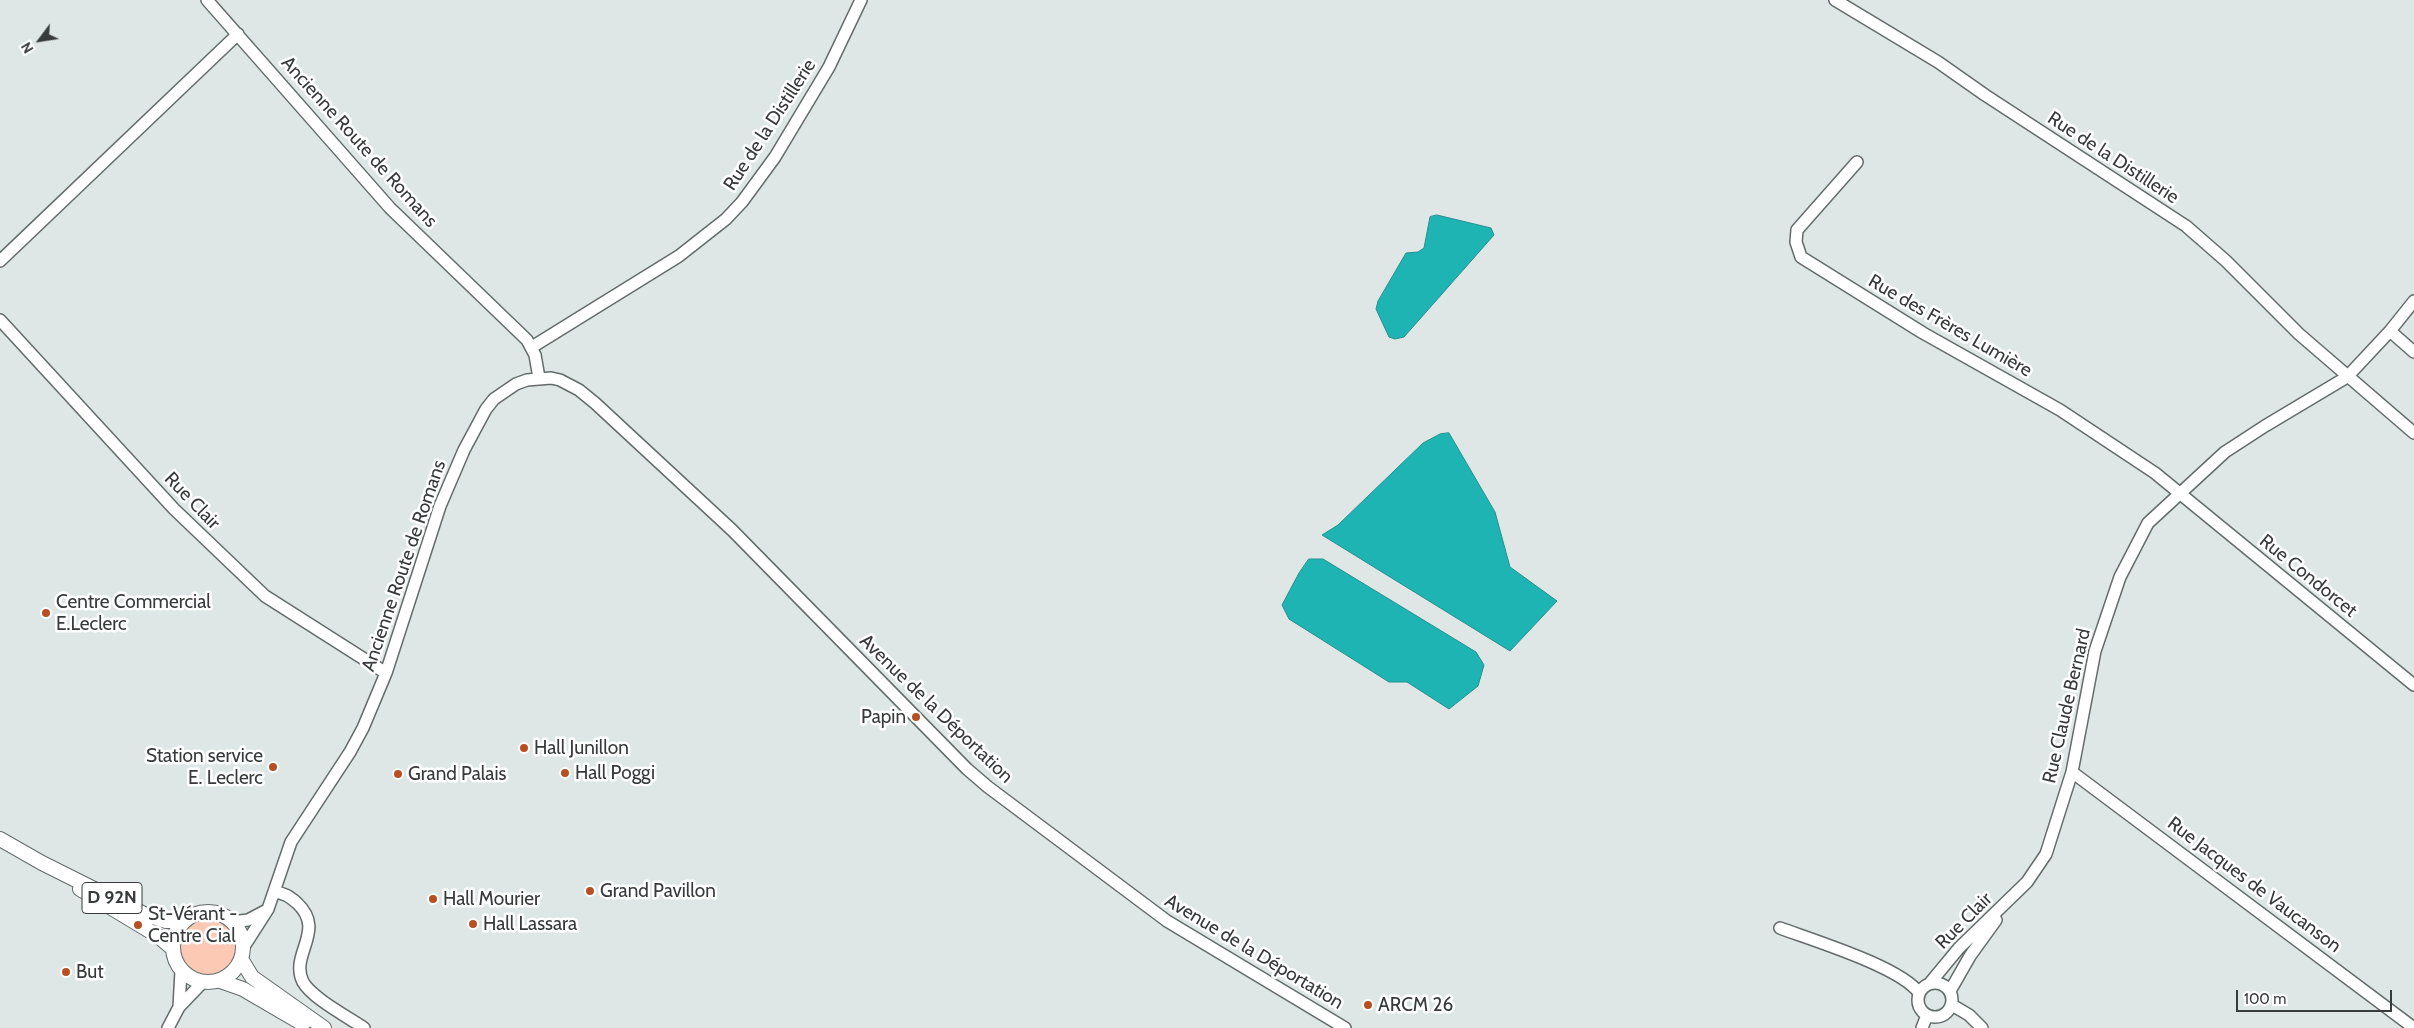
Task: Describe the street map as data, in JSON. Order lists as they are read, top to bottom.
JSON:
{
  "streets": {
    "main road": ["D 92N"],
    "street": [
      "Rue de la Distillerie",
      "Ancienne Route de Romans",
      "Rue des Frères Lumière",
      "Rue Clair",
      "Rue Condorcet",
      "Rue Claude Bernard",
      "Avenue de la Déportation",
      "Rue Jacques de Vaucanson"
    ]
  },
  "crossings": [
    ["Rue de la Distillerie", "Ancienne Route de Romans"],
    ["Rue de la Distillerie", "Rue Claude Bernard"],
    ["Ancienne Route de Romans", "Rue Clair"],
    ["Ancienne Route de Romans", "Avenue de la Déportation"],
    ["Ancienne Route de Romans", "D 92N"],
    ["Rue des Frères Lumière", "Rue Condorcet"],
    ["Rue des Frères Lumière", "Rue Claude Bernard"],
    ["Rue Clair", "Rue Claude Bernard"],
    ["Rue Condorcet", "Rue Claude Bernard"],
    ["Rue Claude Bernard", "Rue Jacques de Vaucanson"]
  ],
  "places": [
    "Centre Commercial E.Leclerc",
    "Papin",
    "Hall Junillon",
    "Station service E. Leclerc",
    "Hall Poggi",
    "Grand Palais",
    "Grand Pavillon",
    "Hall Mourier",
    "Hall Lassara",
    "St-Vérant - Centre Cial",
    "But",
    "ARCM 26"
  ],
  "scale_bar": "100 m",
  "north": "bottom left"
}
